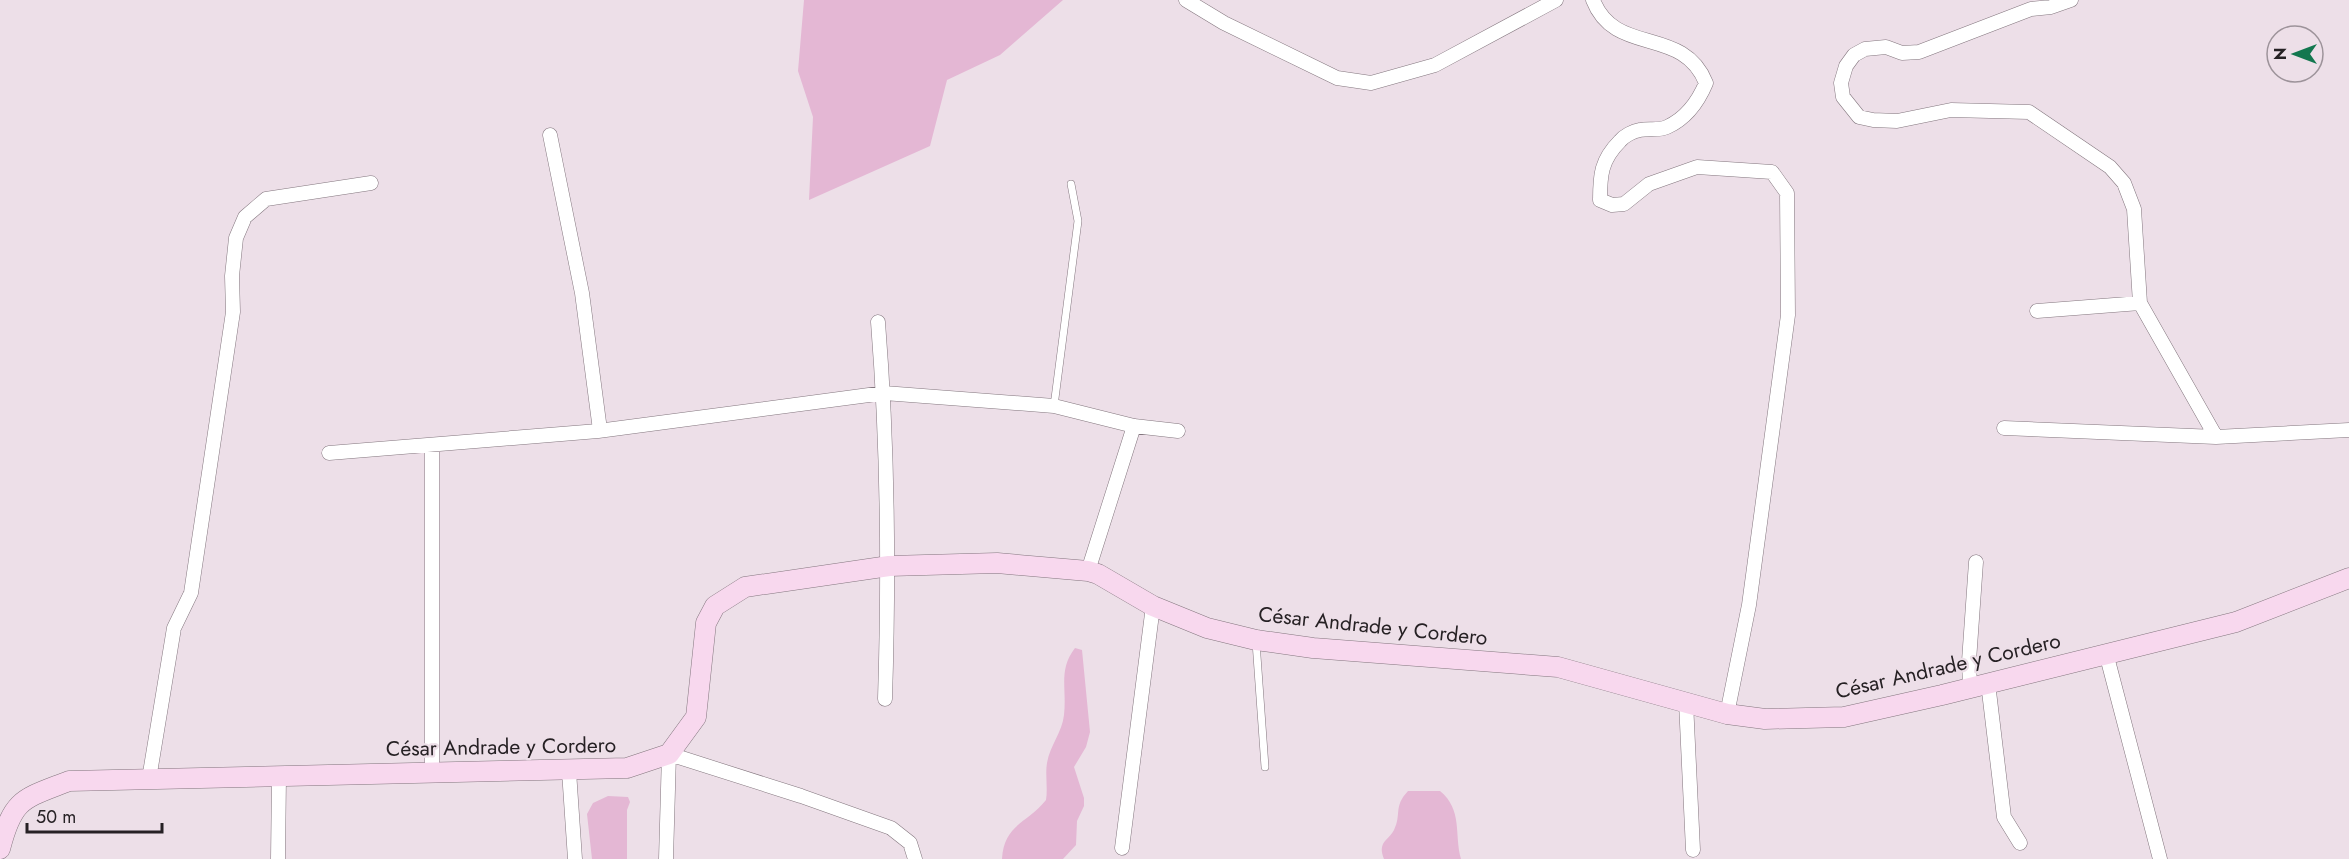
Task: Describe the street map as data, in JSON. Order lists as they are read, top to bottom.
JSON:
{
  "streets": {
    "street": ["César Andrade y Cordero"]
  },
  "scale_bar": "50 m",
  "north": "left"
}
